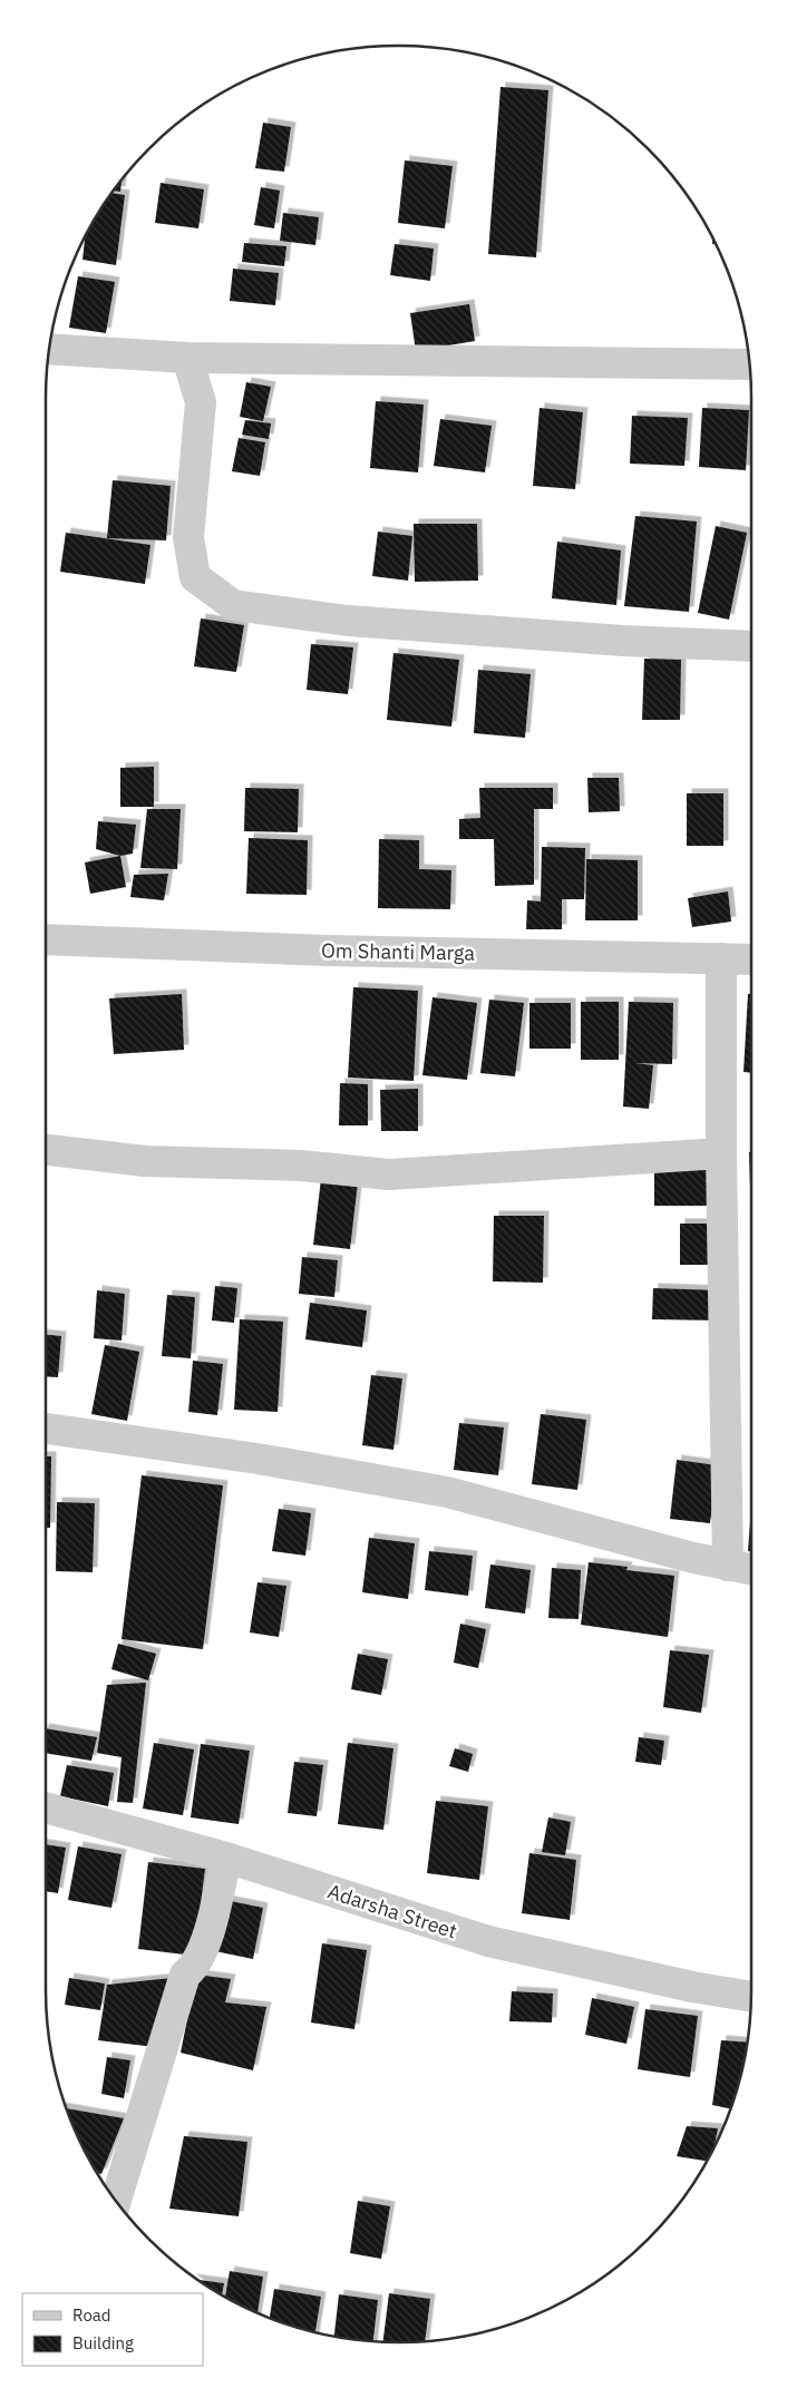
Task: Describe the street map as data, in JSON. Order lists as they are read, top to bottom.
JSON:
{
  "streets": {
    "street": ["Om Shanti Marga", "Adarsha Street"]
  },
  "legend": ["Road", "Building"]
}
